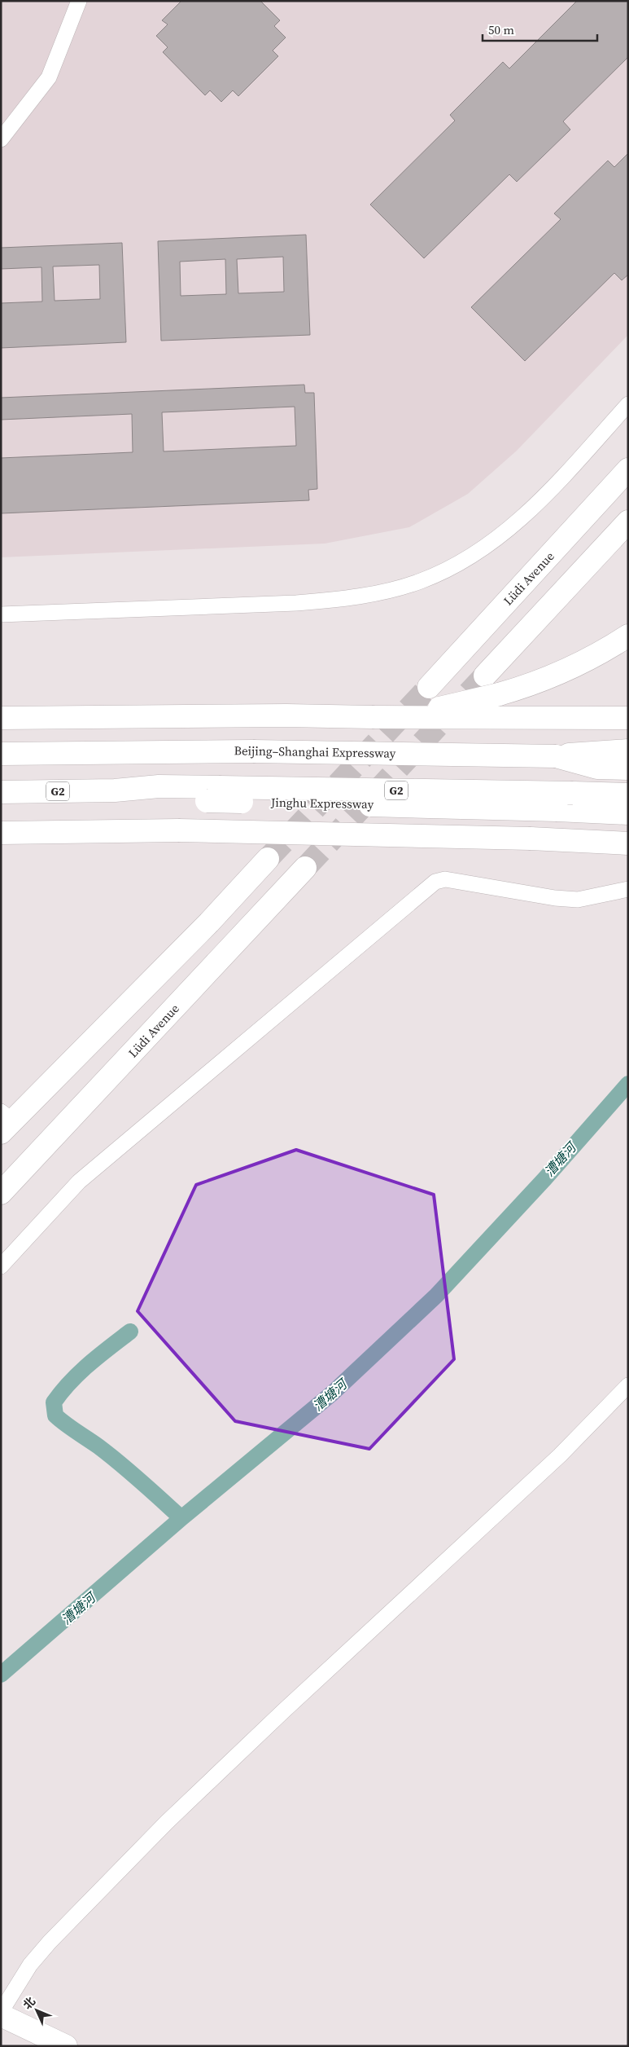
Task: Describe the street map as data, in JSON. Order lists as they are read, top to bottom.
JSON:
{
  "streets": {
    "main road": [
      "Lüdi Avenue",
      "Beijing–Shanghai Expressway",
      "G2",
      "Jinghu Expressway"
    ]
  },
  "crossings": [
    ["G2", "Jinghu Expressway"]
  ],
  "water": ["漕塘河"],
  "scale_bar": "50 m",
  "north": "top left"
}
